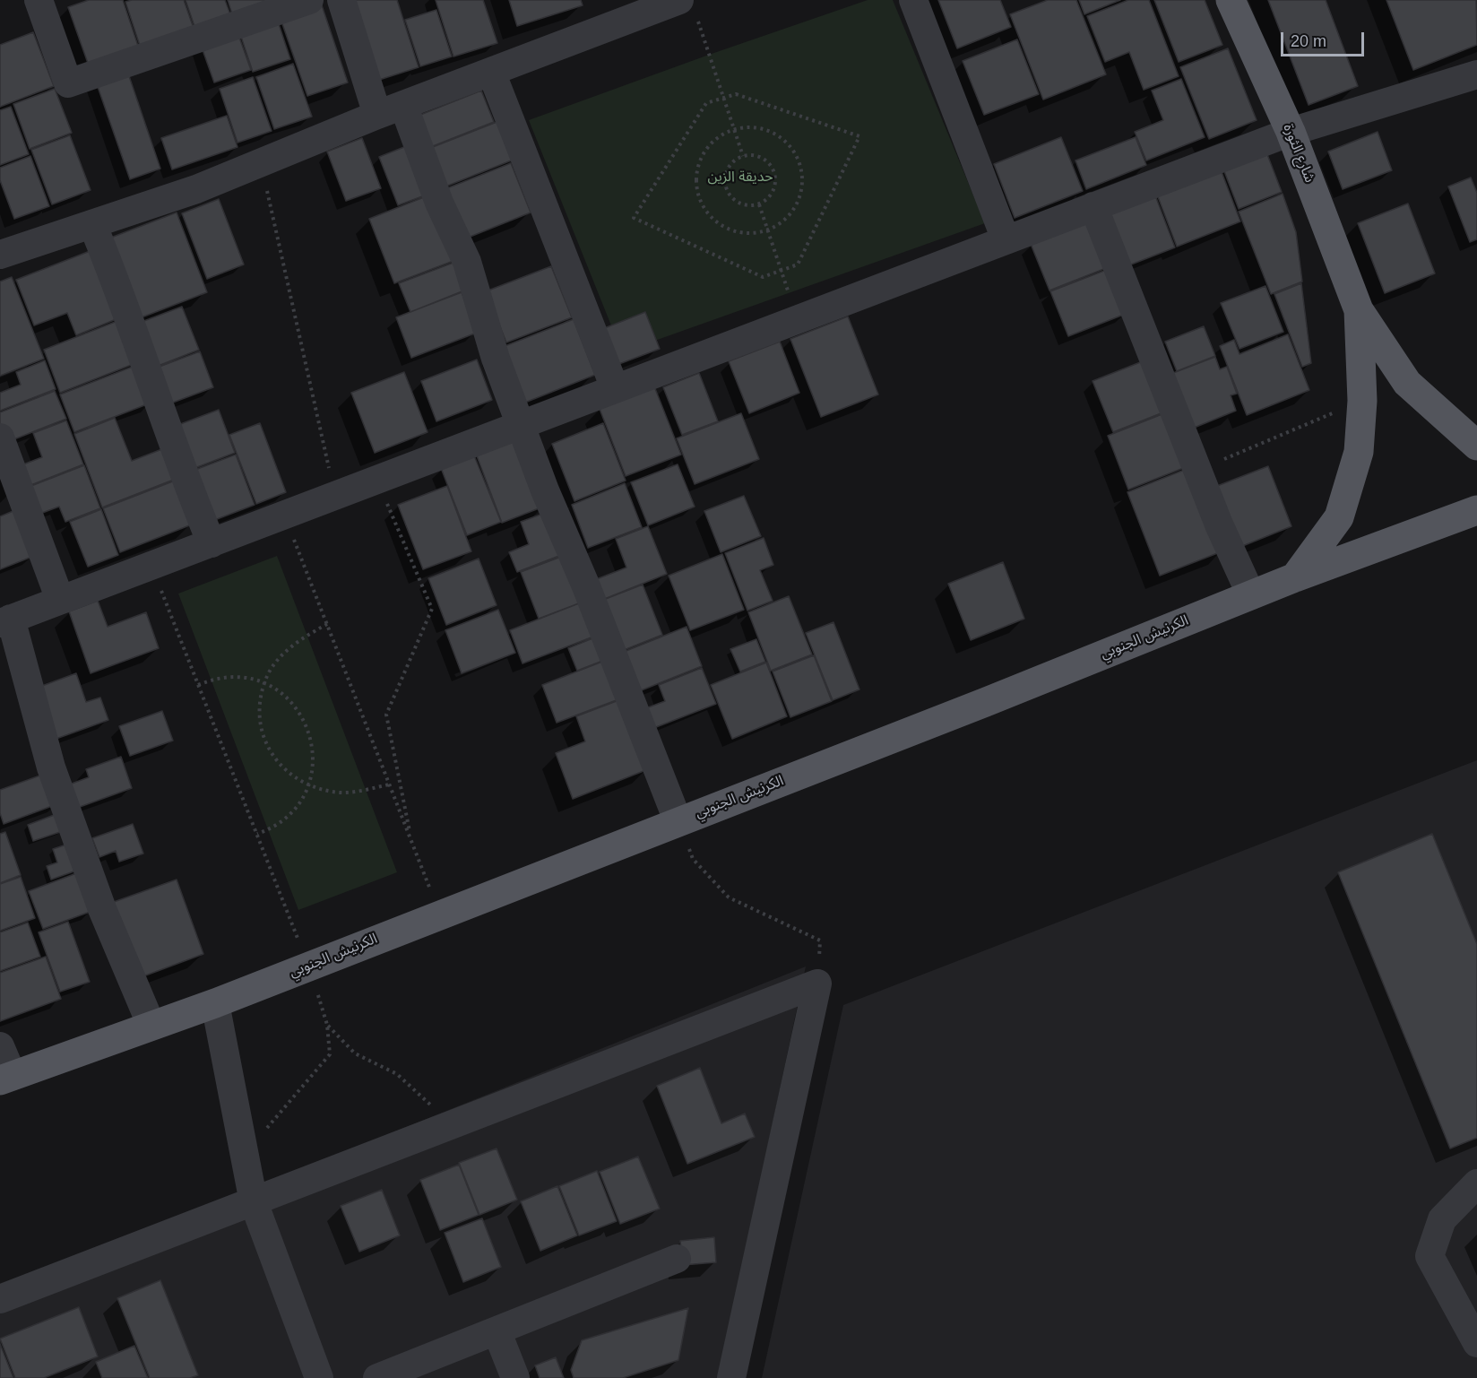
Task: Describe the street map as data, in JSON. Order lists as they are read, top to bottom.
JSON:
{
  "streets": {
    "main road": ["شارع الثورة", "الكرنيش الجنوبي"]
  },
  "crossings": [
    ["شارع الثورة", "الكرنيش الجنوبي"]
  ],
  "parks": ["حديقة الزين"],
  "scale_bar": "20 m"
}
